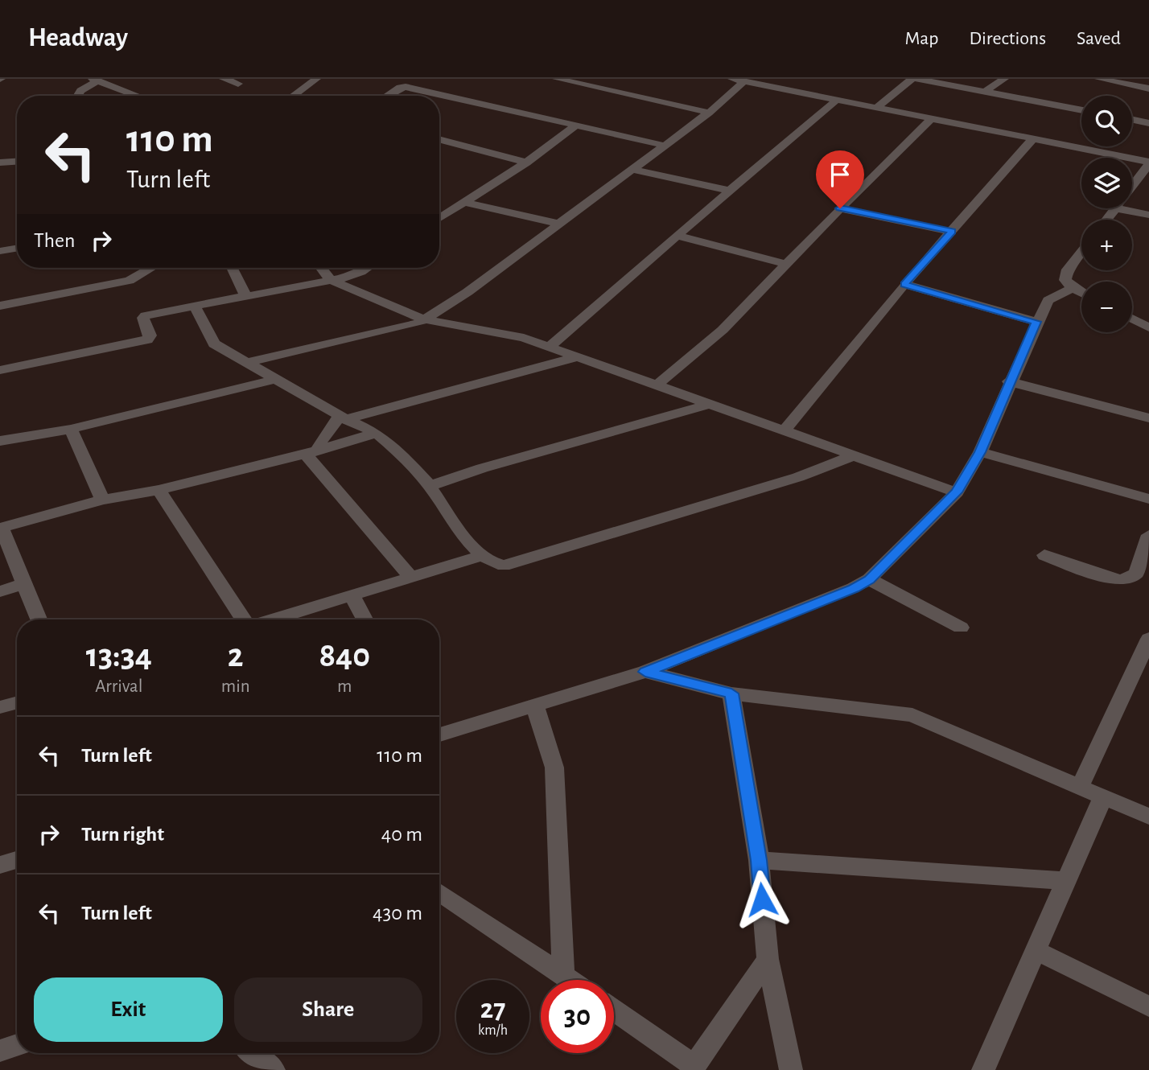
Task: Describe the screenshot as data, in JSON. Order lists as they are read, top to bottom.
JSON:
{
  "page": {
    "header": "Headway",
    "nav": ["Map", "Directions", "Saved"],
    "map_buttons": ["+", "−"],
    "turn": ["110 m", "Turn left"],
    "then": "Then",
    "eta": [
      "13:34",
      "Arrival",
      "2",
      "min",
      "840",
      "m"
    ],
    "list": [
      {
        "name": "Turn left",
        "value": "110 m"
      },
      {
        "name": "Turn right",
        "value": "40 m"
      },
      {
        "name": "Turn left",
        "value": "430 m"
      }
    ],
    "buttons": ["Exit", "Share"],
    "speed": "27 km/h",
    "limit": "30"
  }
}
